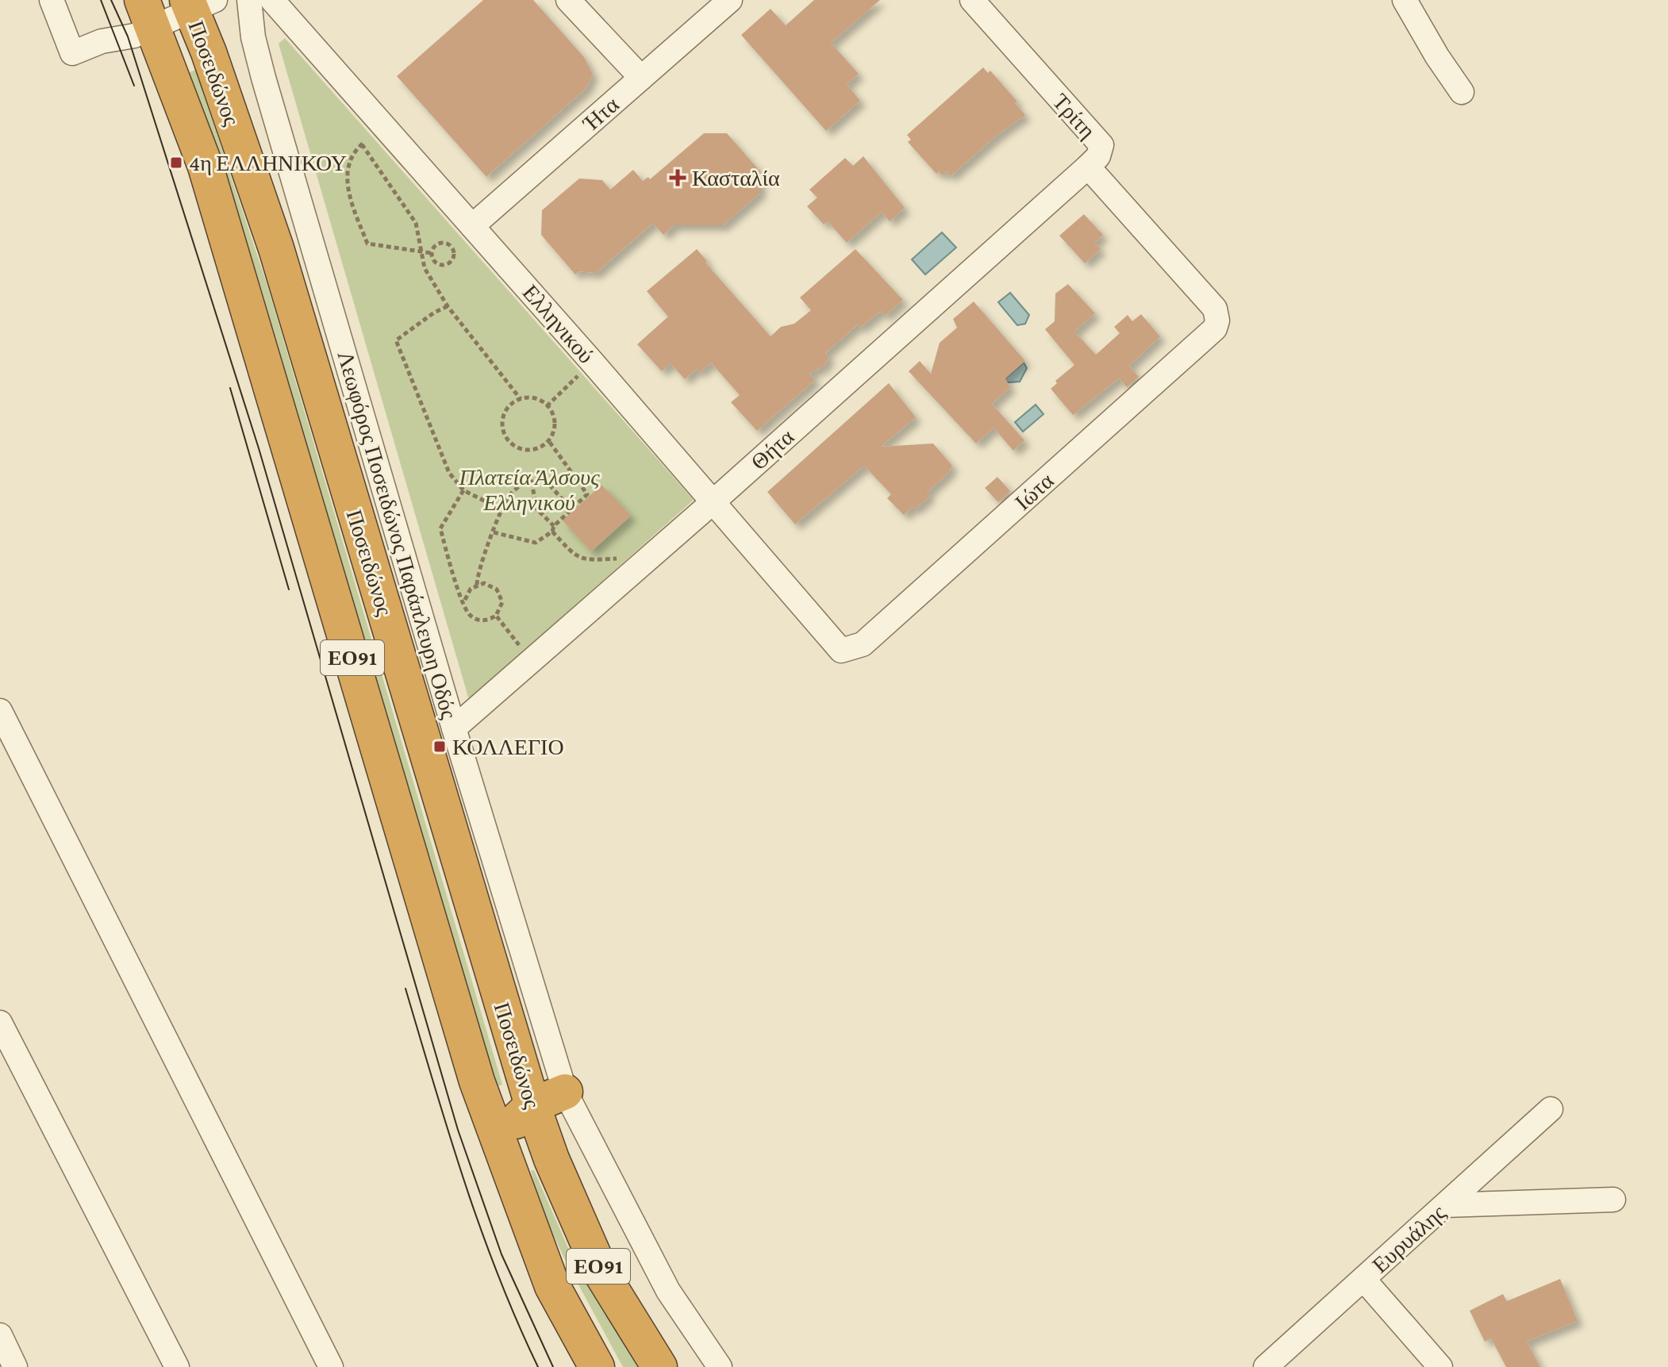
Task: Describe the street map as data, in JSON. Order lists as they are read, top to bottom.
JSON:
{
  "streets": {
    "highway": ["Ποσειδώνος", "ΕΟ91"],
    "street": [
      "Ήτα",
      "Τρίτη",
      "Ελληνικού",
      "Θήτα",
      "Ιώτα",
      "Λεωφόρος Ποσειδώνος Παράπλευρη Οδός",
      "Ευρυάλης"
    ]
  },
  "crossings": [
    ["Ήτα", "Ελληνικού"],
    ["Τρίτη", "Θήτα"],
    ["Τρίτη", "Ιώτα"],
    ["Ελληνικού", "Θήτα"],
    ["Ελληνικού", "Ιώτα"],
    ["Θήτα", "Λεωφόρος Ποσειδώνος Παράπλευρη Οδός"]
  ],
  "parks": ["Πλατεία Άλσους Ελληνικού"],
  "places": {
    "transit": ["4η ΕΛΛΗΝΙΚΟΥ", "ΚΟΛΛΕΓΙΟ"],
    "health": ["Κασταλία"]
  }
}
